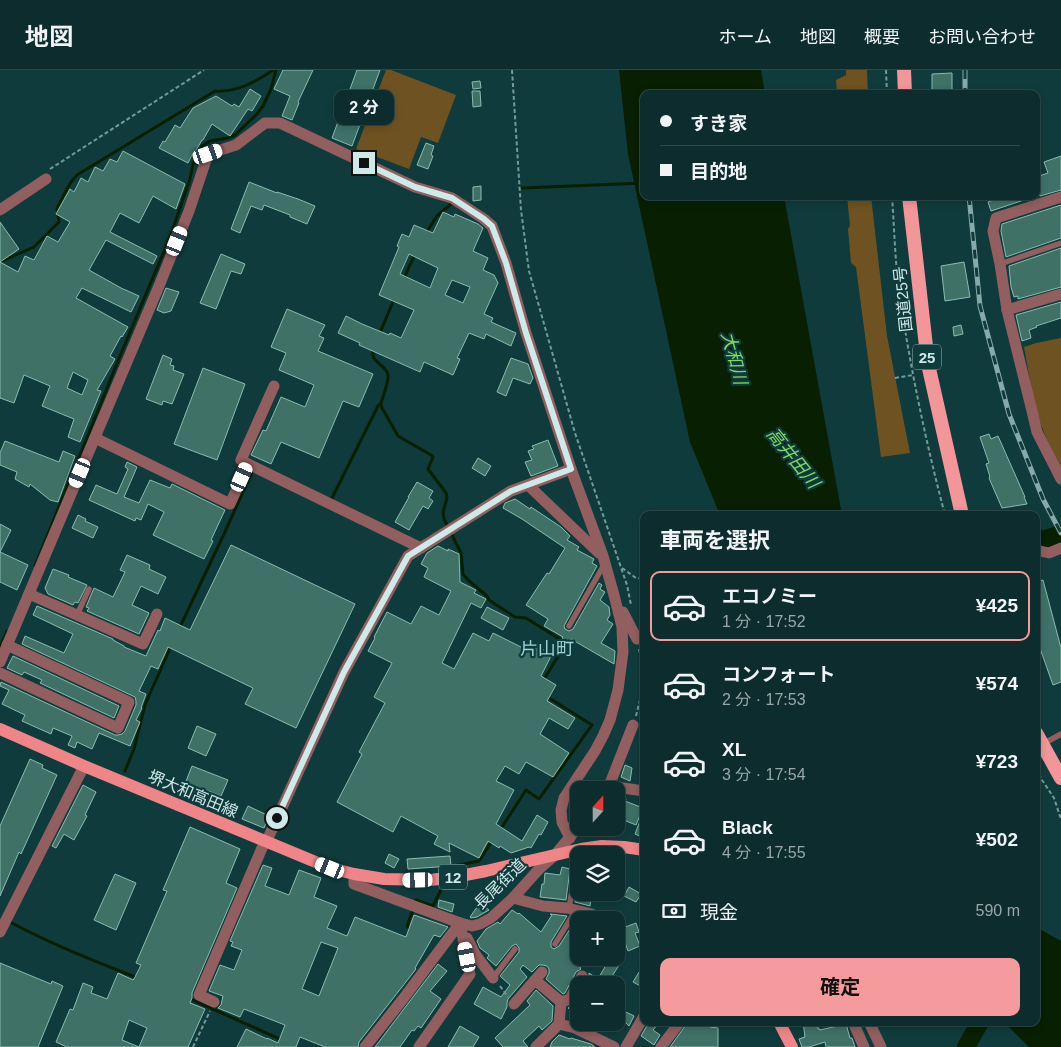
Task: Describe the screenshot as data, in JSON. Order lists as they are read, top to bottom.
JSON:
{
  "streets": {
    "highway": ["国道25号", "25"],
    "main road": ["堺大和高田線", "12"],
    "street": ["長尾街道"]
  },
  "crossings": [
    ["堺大和高田線", "長尾街道"]
  ],
  "districts": ["片山町"],
  "water": ["大和川", "高井田川"],
  "north": "top",
  "page": {
    "header": "地図",
    "nav": [
      "ホーム",
      "地図",
      "概要",
      "お問い合わせ"
    ],
    "bubble": "2 分",
    "banner": ["すき家", "目的地"],
    "heading": "車両を選択",
    "list": [
      {
        "name": "エコノミー",
        "note": "1 分 · 17:52",
        "value": "¥425"
      },
      {
        "name": "コンフォート",
        "note": "2 分 · 17:53",
        "value": "¥574"
      },
      {
        "name": "XL",
        "note": "3 分 · 17:54",
        "value": "¥723"
      },
      {
        "name": "Black",
        "note": "4 分 · 17:55",
        "value": "¥502"
      }
    ],
    "map_buttons": ["+", "−"],
    "pay": ["現金", "590 m"],
    "buttons": "確定"
  }
}
